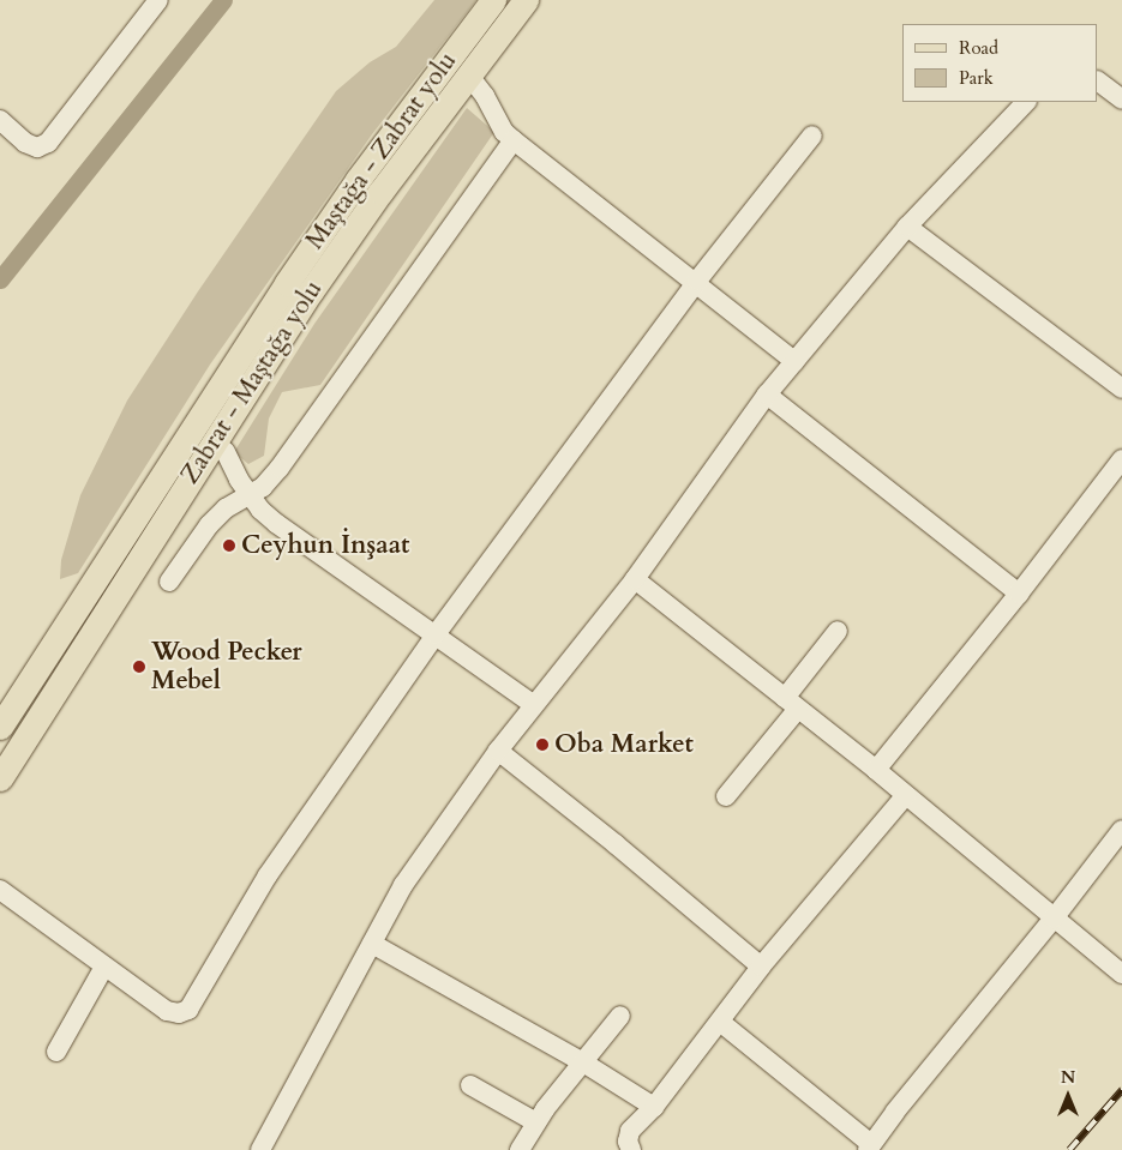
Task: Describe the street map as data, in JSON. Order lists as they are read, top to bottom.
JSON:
{
  "streets": {
    "main road": ["Maştağa - Zabrat yolu", "Zabrat - Maştağa yolu"]
  },
  "places": ["Ceyhun İnşaat", "Wood Pecker Mebel", "Oba Market"],
  "legend": ["Road", "Park"],
  "north": "top"
}
